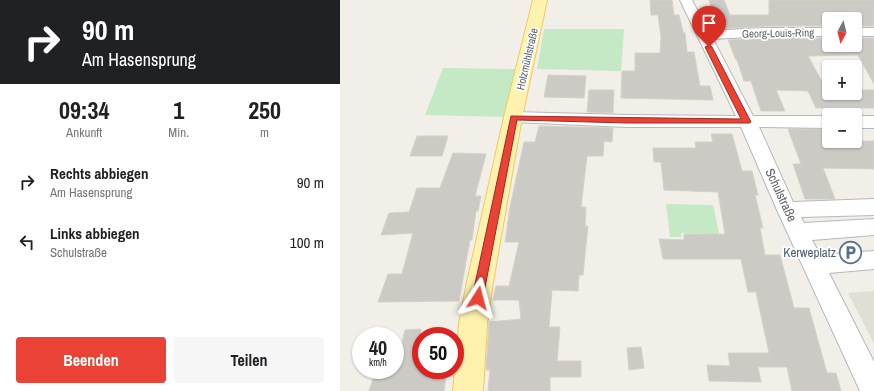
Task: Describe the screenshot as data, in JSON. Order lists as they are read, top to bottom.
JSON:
{
  "streets": {
    "main road": ["Holzmühlstraße"],
    "street": ["Georg-Louis-Ring", "Schulstraße"]
  },
  "crossings": [
    ["Georg-Louis-Ring", "Schulstraße"]
  ],
  "places": {
    "parking": ["Kerweplatz"]
  },
  "north": "bottom",
  "page": {
    "turn": ["90 m", "Am Hasensprung"],
    "map_buttons": ["+", "−"],
    "eta": [
      "09:34",
      "Ankunft",
      "1",
      "Min.",
      "250",
      "m"
    ],
    "list": [
      {
        "name": "Rechts abbiegen",
        "note": "Am Hasensprung",
        "value": "90 m"
      },
      {
        "name": "Links abbiegen",
        "note": "Schulstraße",
        "value": "100 m"
      }
    ],
    "speed": "40 km/h",
    "limit": "50",
    "buttons": ["Beenden", "Teilen"]
  }
}
